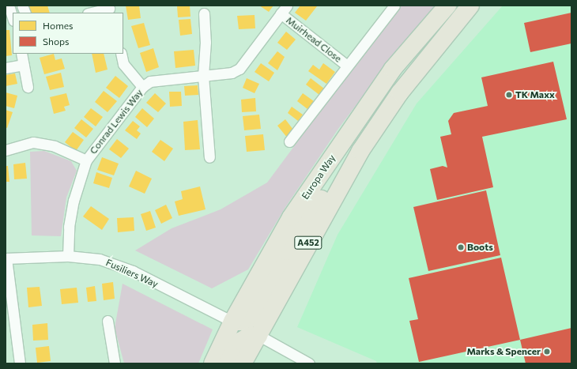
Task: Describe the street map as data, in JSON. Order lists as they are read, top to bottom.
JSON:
{
  "streets": {
    "highway": ["Europa Way", "A452"],
    "street": ["Muirhead Close", "Conrad Lewis Way", "Fusiliers Way"]
  },
  "crossings": [
    ["Muirhead Close", "Conrad Lewis Way"],
    ["Conrad Lewis Way", "Fusiliers Way"],
    ["Europa Way", "Fusiliers Way"],
    ["A452", "Fusiliers Way"]
  ],
  "places": ["TK Maxx", "Boots", "Marks & Spencer"],
  "legend": ["Homes", "Shops"]
}
